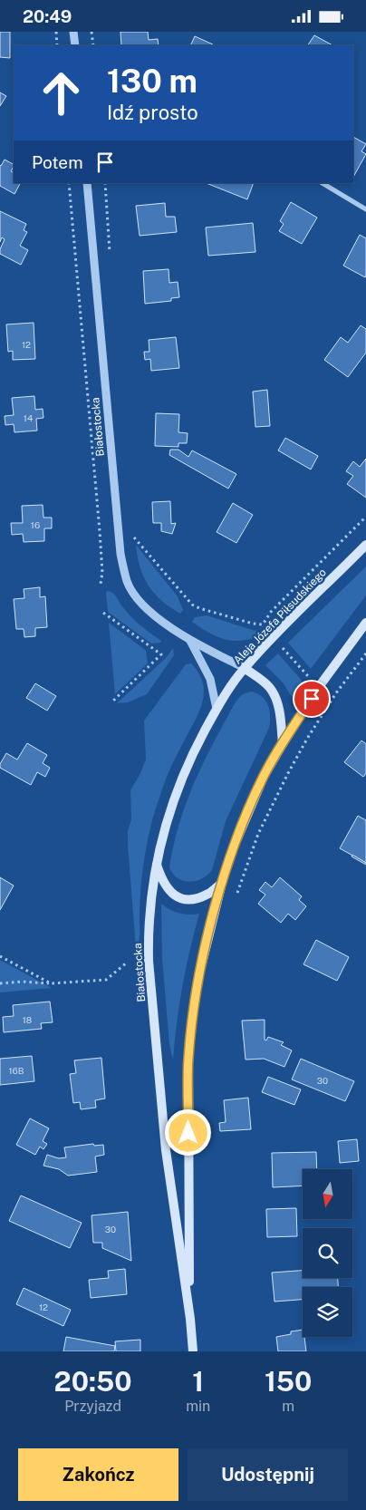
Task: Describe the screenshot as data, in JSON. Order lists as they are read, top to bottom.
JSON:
{
  "streets": {
    "main road": ["Białostocka", "Aleja Józefa Piłsudskiego"]
  },
  "crossings": [
    ["Białostocka", "Aleja Józefa Piłsudskiego"]
  ],
  "house_numbers": [
    "12",
    "14",
    "16",
    "18",
    "16B",
    "30",
    "30",
    "12"
  ],
  "north": "bottom",
  "page": {
    "status": "20:49",
    "turn": ["130 m", "Idź prosto"],
    "then": "Potem",
    "eta": [
      "20:50",
      "Przyjazd",
      "1",
      "min",
      "150",
      "m"
    ],
    "buttons": ["Zakończ", "Udostępnij"]
  }
}
